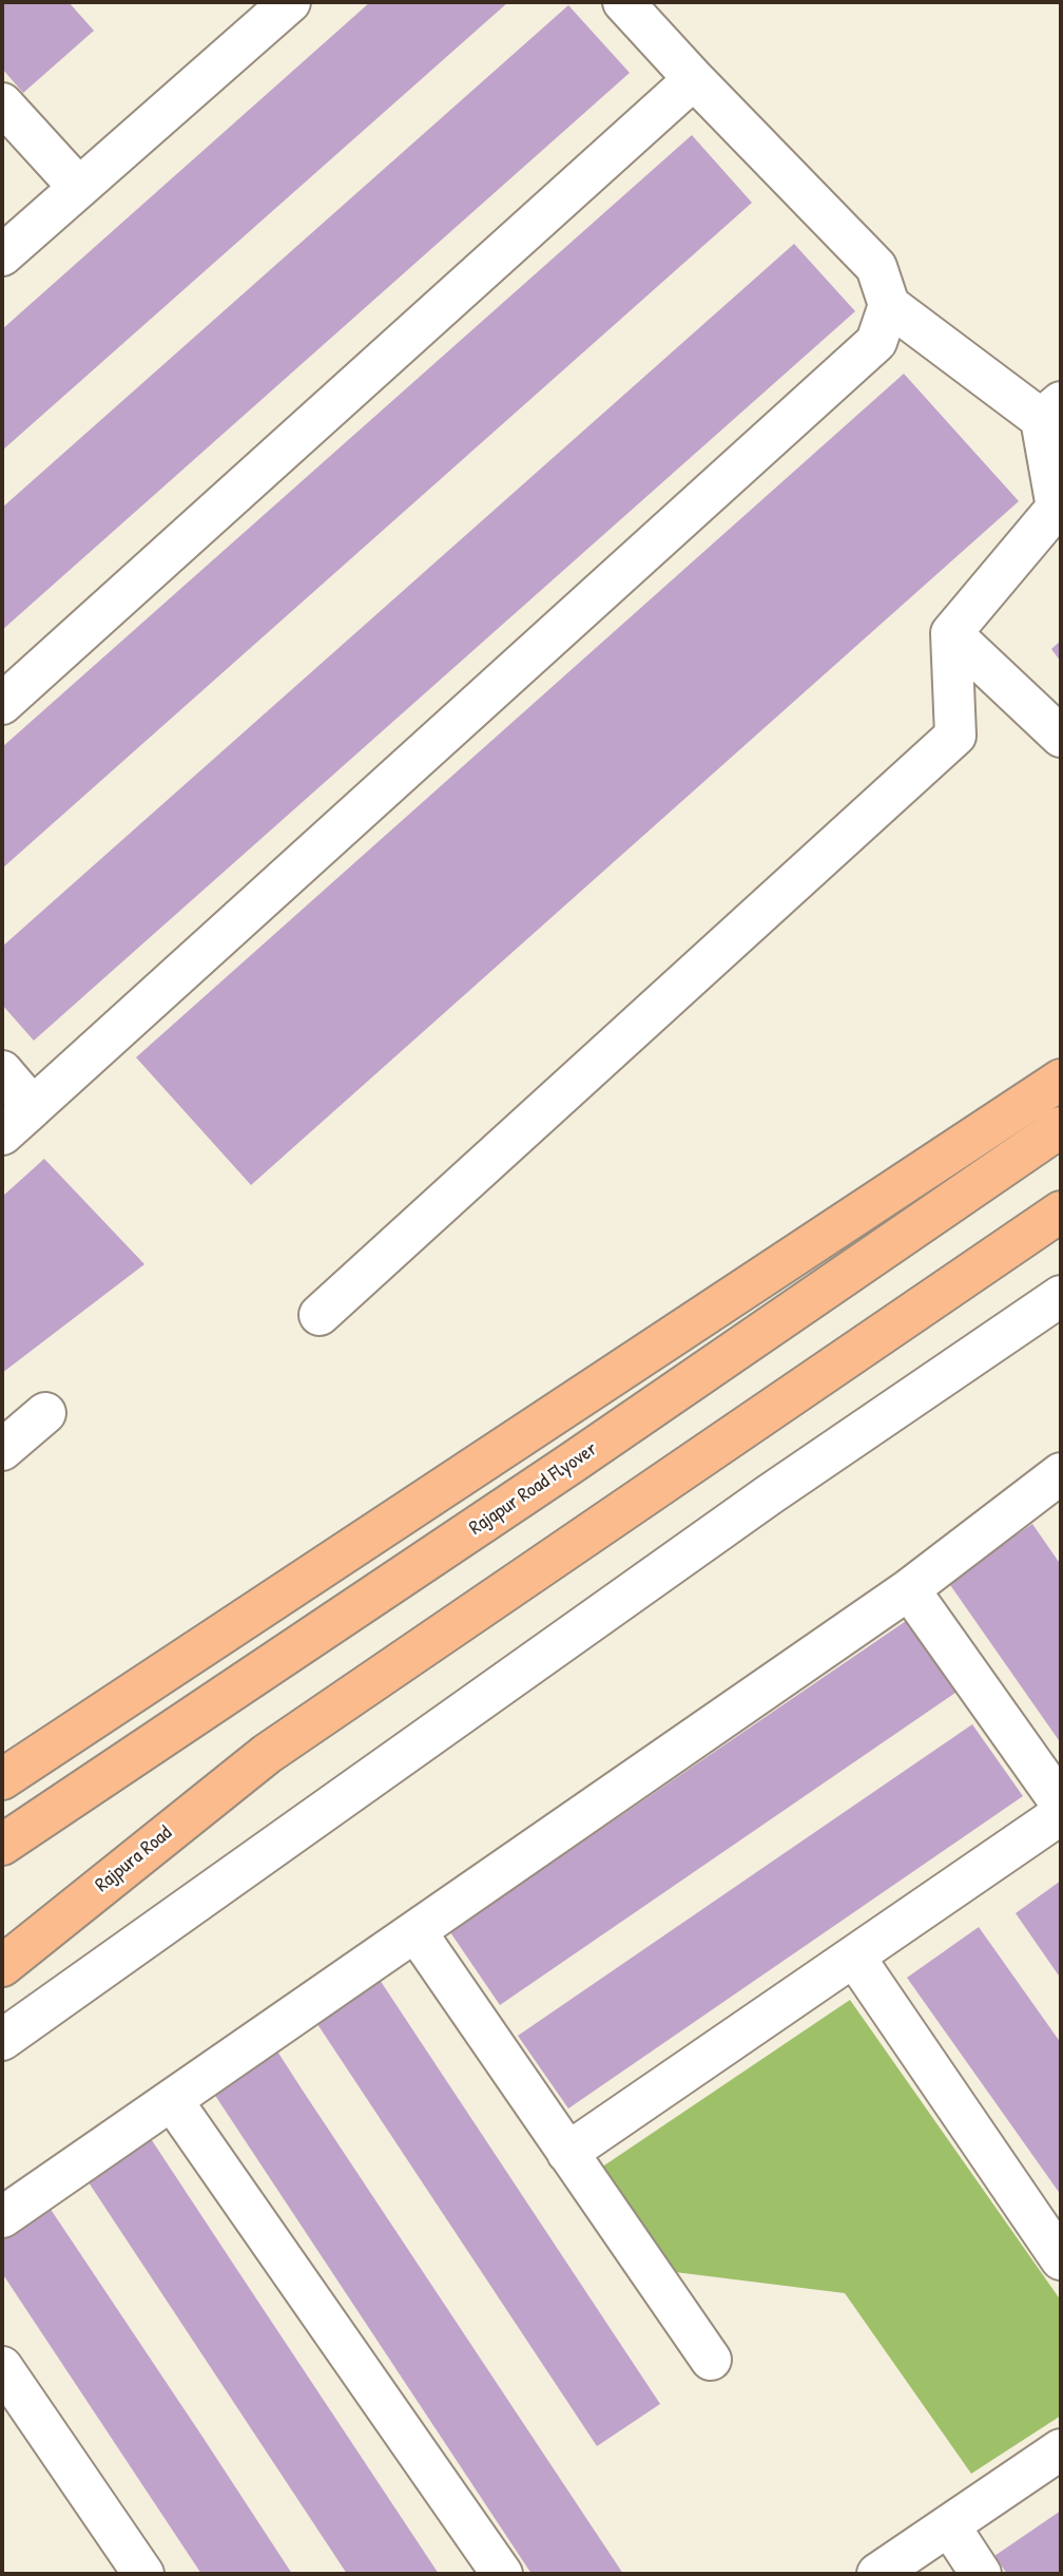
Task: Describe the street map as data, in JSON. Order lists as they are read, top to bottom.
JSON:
{
  "streets": {
    "main road": ["Rajapur Road Flyover", "Rajpura Road"]
  }
}
